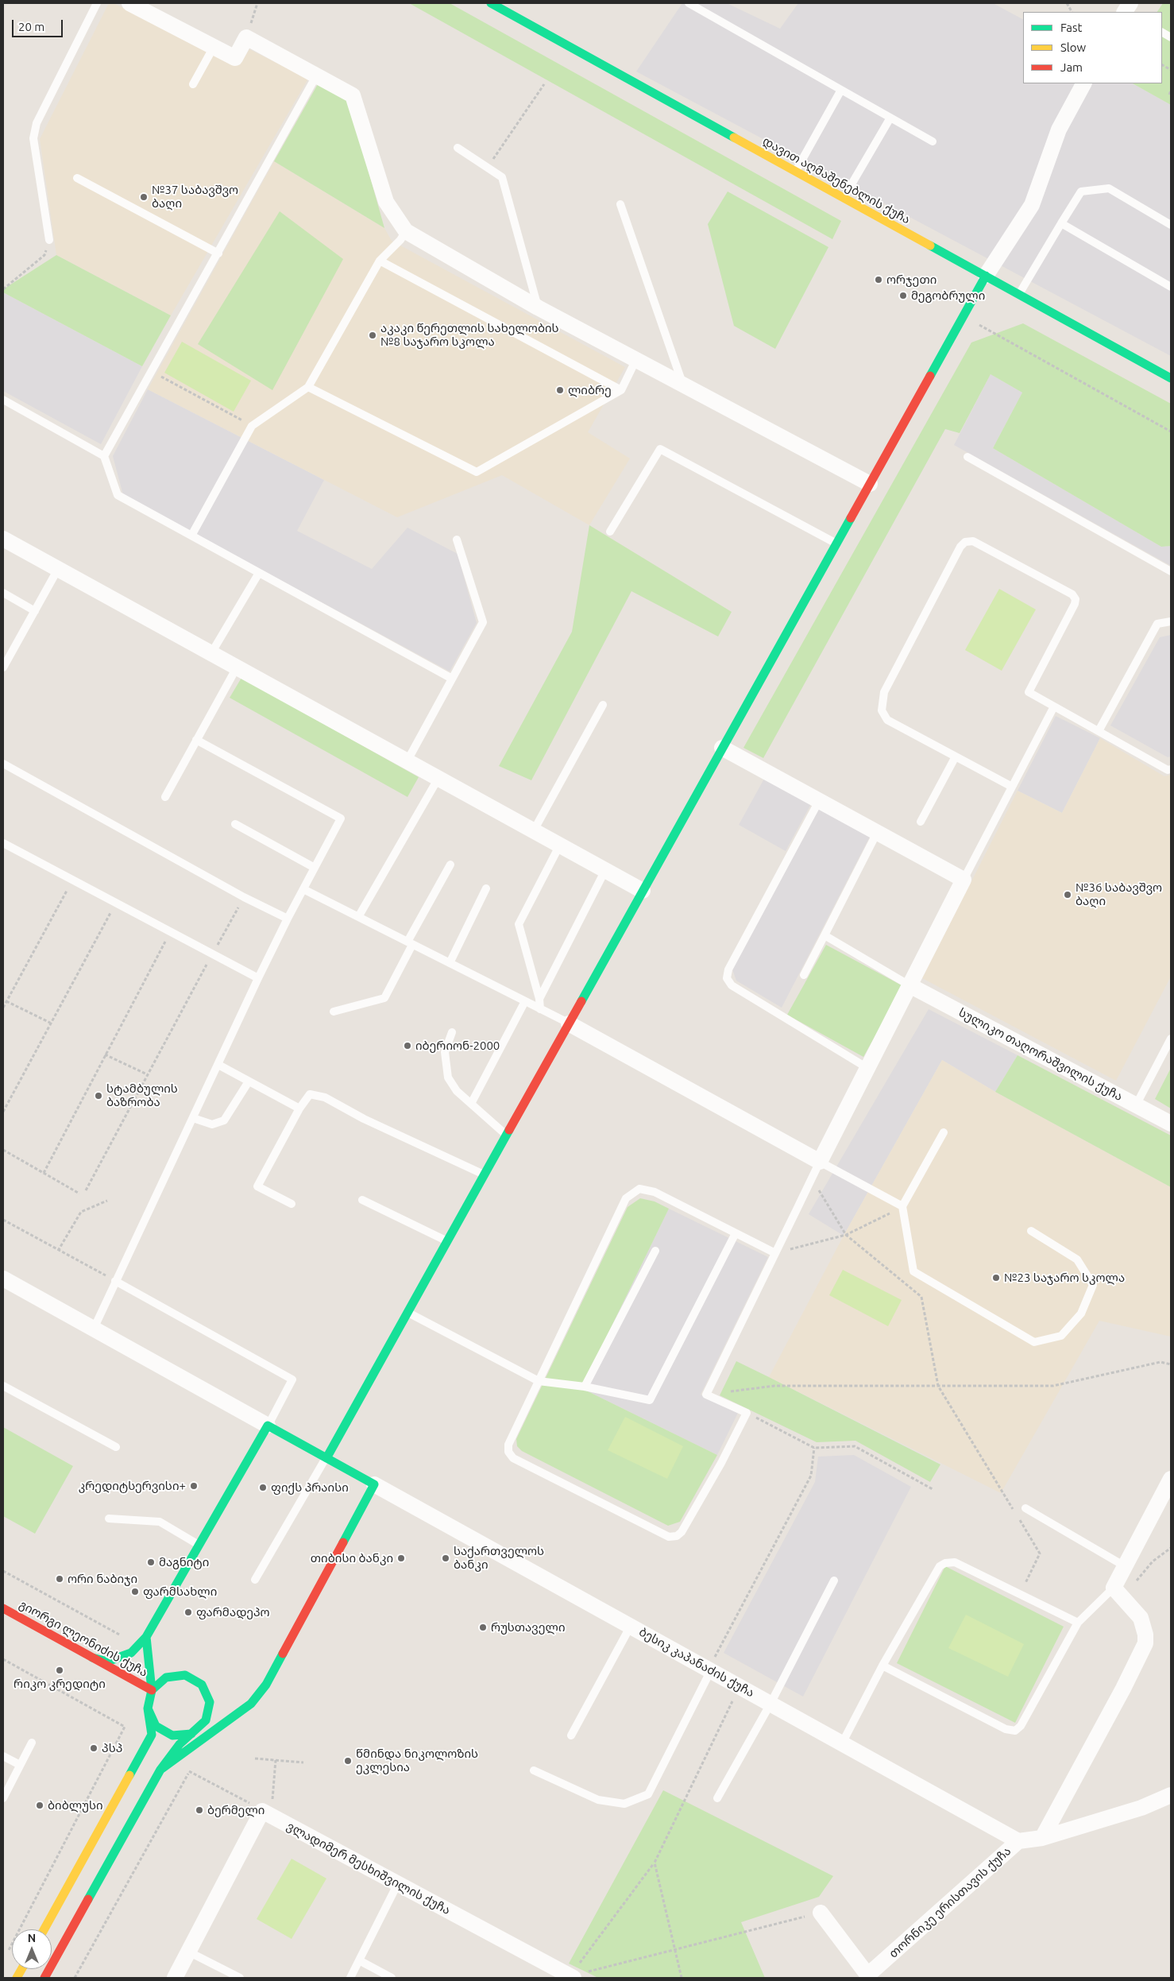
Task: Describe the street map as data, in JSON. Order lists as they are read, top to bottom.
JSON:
{
  "streets": {
    "street": [
      "დავით აღმაშენებლის ქუჩა",
      "სულიკო თაღორაშვილის ქუჩა",
      "გიორგი ლეონიძის ქუჩა",
      "ბესიკ კაპანაძის ქუჩა",
      "ვლადიმერ მესხიშვილის ქუჩა",
      "თორნიკე ერისთავის ქუჩა"
    ]
  },
  "crossings": [
    ["ბესიკ კაპანაძის ქუჩა", "თორნიკე ერისთავის ქუჩა"]
  ],
  "places": [
    "№37 საბავშვო ბაღი",
    "ორჯეთი",
    "მეგობრული",
    "აკაკი წერეთლის სახელობის №8 საჯარო სკოლა",
    "ლიბრე",
    "№36 საბავშვო ბაღი",
    "იბერიონ-2000",
    "სტამბულის ბაზრობა",
    "№23 საჯარო სკოლა",
    "კრედიტსერვისი+",
    "ფიქს პრაისი",
    "თიბისი ბანკი",
    "საქართველოს ბანკი",
    "მაგნიტი",
    "ორი ნაბიჯი",
    "ფარმსახლი",
    "ფარმადეპო",
    "რუსთაველი",
    "რიკო კრედიტი",
    "პსპ",
    "წმინდა ნიკოლოზის ეკლესია",
    "ბიბლუსი",
    "ბერმელი"
  ],
  "legend": ["Fast", "Slow", "Jam"],
  "scale_bar": "20 m",
  "north": "top"
}
